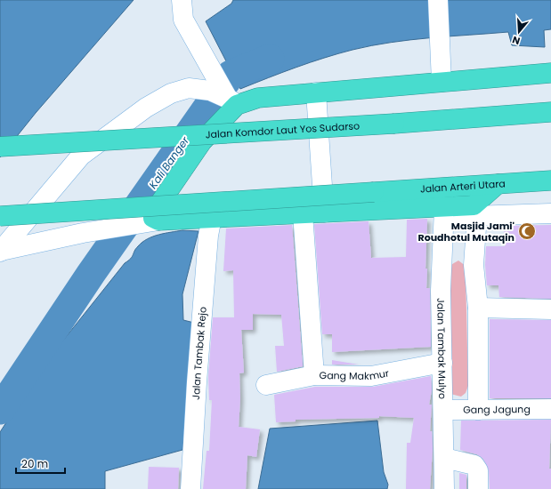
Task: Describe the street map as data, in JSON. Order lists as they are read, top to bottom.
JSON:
{
  "streets": {
    "highway": ["Jalan Komdor Laut Yos Sudarso", "Jalan Arteri Utara"],
    "street": [
      "Jalan Tambak Mulyo",
      "Jalan Tambak Rejo",
      "Gang Makmur",
      "Gang Jagung"
    ]
  },
  "crossings": [
    ["Jalan Tambak Mulyo", "Gang Makmur"],
    ["Jalan Tambak Mulyo", "Gang Jagung"]
  ],
  "water": ["Kali Banger"],
  "places": {
    "mosque": ["Masjid Jami' Roudhotul Mutaqin"]
  },
  "scale_bar": "20 m",
  "north": "bottom"
}
